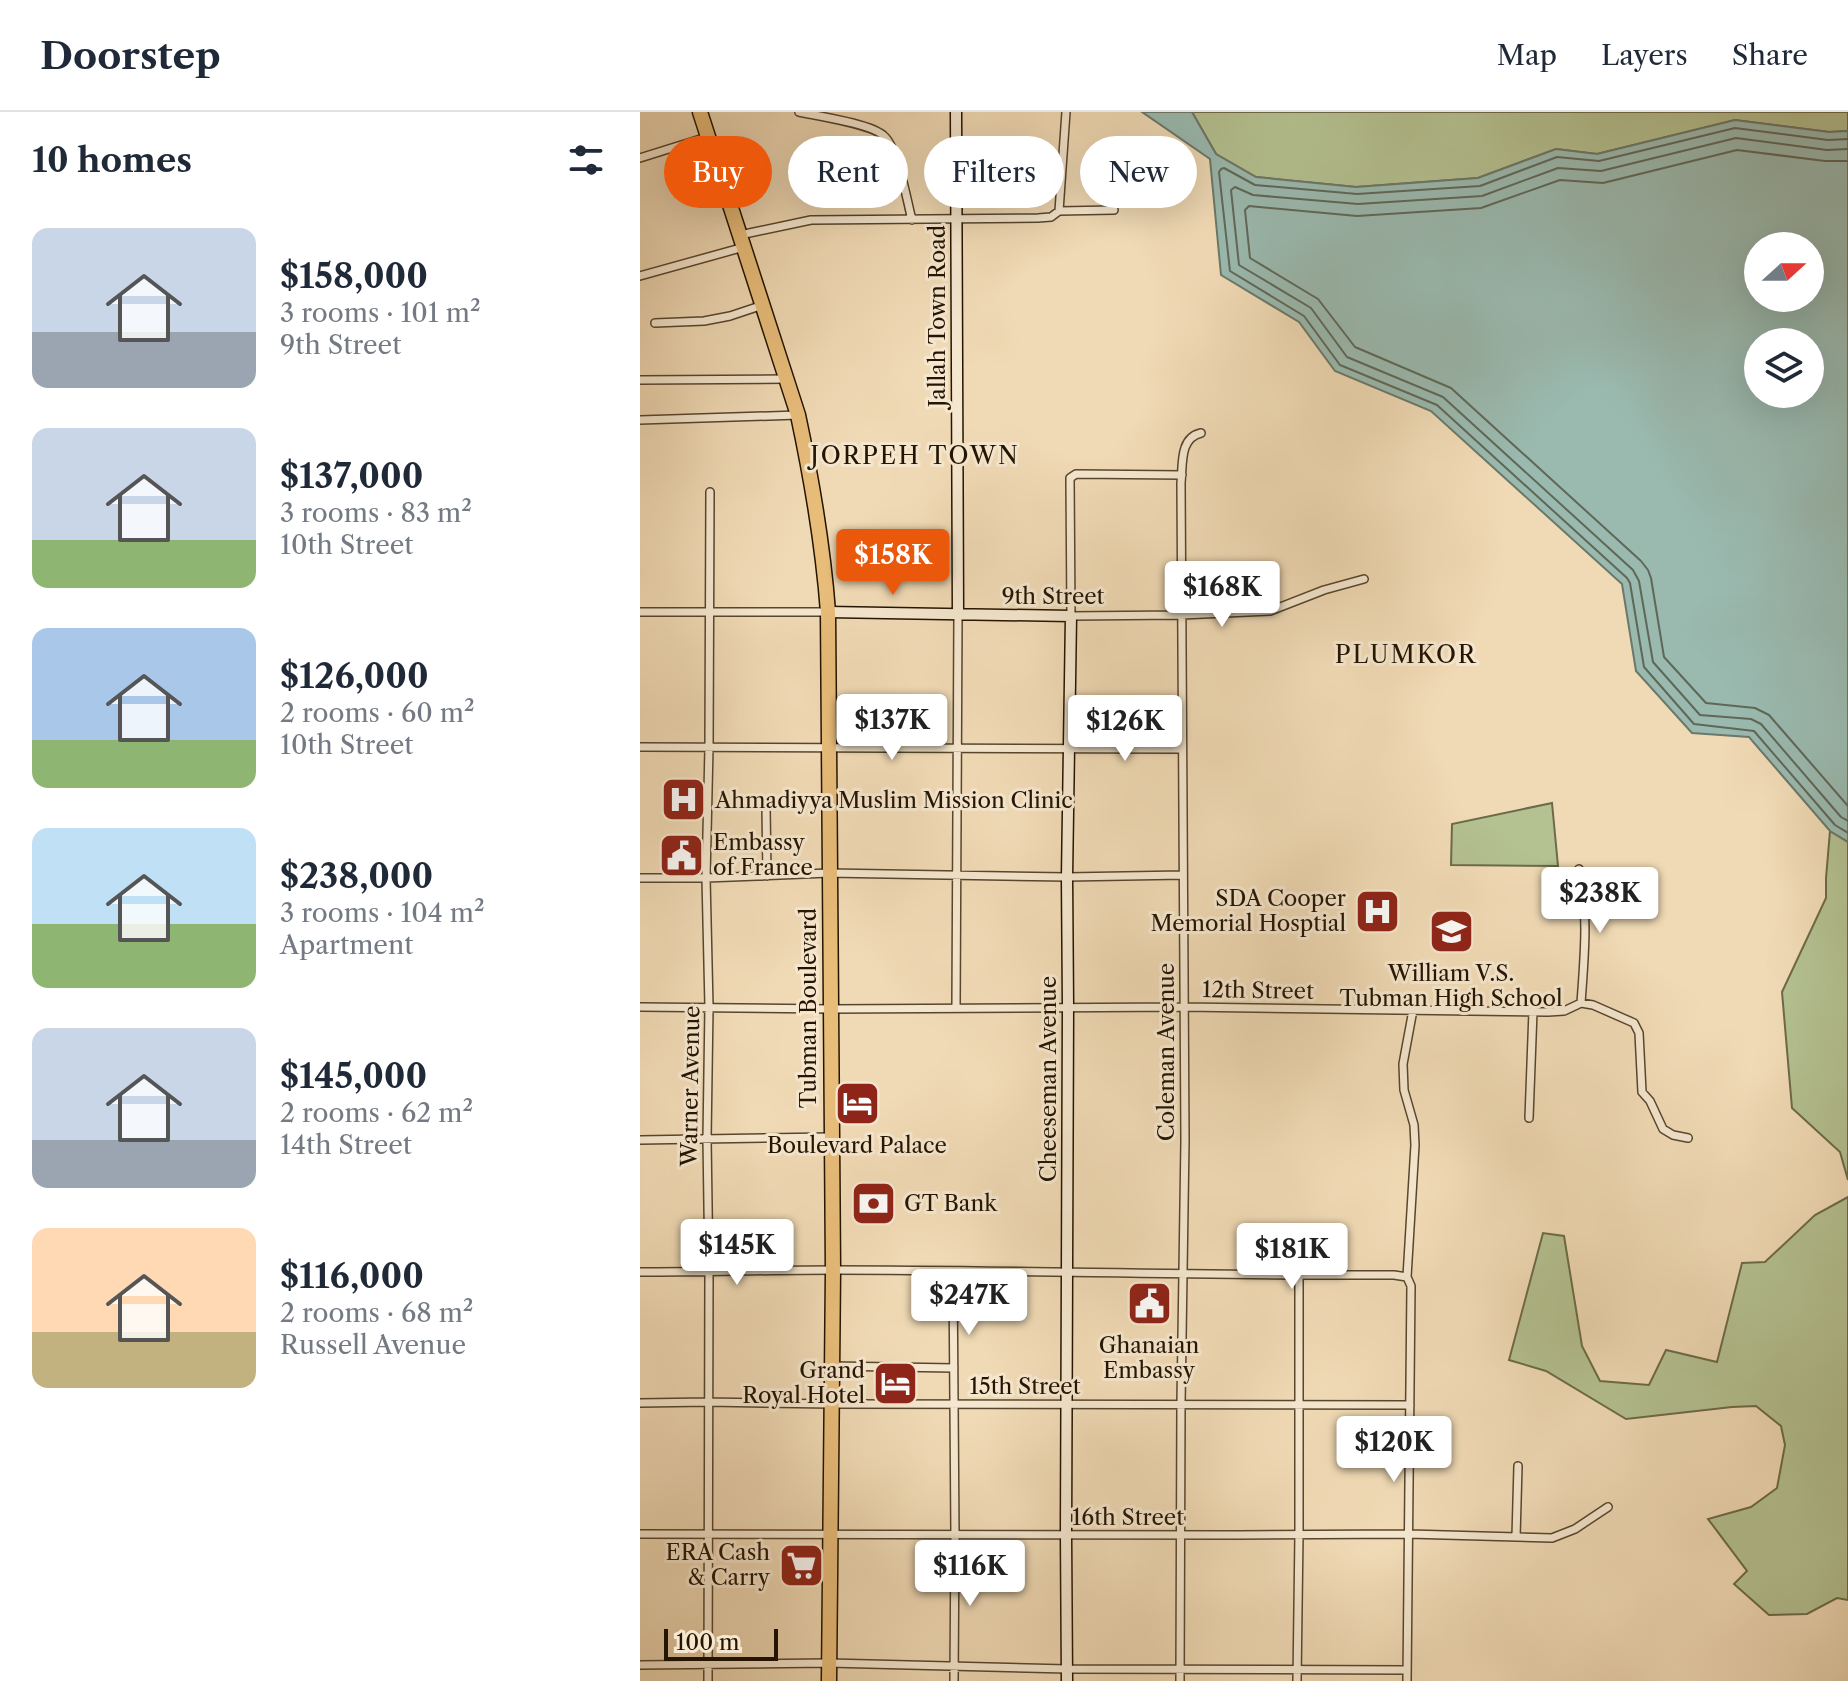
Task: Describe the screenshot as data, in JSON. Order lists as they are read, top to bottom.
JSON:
{
  "streets": {
    "highway": ["Tubman Boulevard"],
    "street": [
      "Jallah Town Road",
      "9th Street",
      "12th Street",
      "Coleman Avenue",
      "Cheeseman Avenue",
      "Warner Avenue",
      "15th Street",
      "16th Street"
    ]
  },
  "crossings": [
    ["Jallah Town Road", "9th Street"],
    ["9th Street", "Tubman Boulevard"],
    ["9th Street", "Coleman Avenue"],
    ["9th Street", "Cheeseman Avenue"],
    ["9th Street", "Warner Avenue"],
    ["12th Street", "Tubman Boulevard"],
    ["12th Street", "Coleman Avenue"],
    ["12th Street", "Cheeseman Avenue"],
    ["12th Street", "Warner Avenue"],
    ["Tubman Boulevard", "15th Street"],
    ["Tubman Boulevard", "16th Street"],
    ["Coleman Avenue", "Cheeseman Avenue"],
    ["Coleman Avenue", "15th Street"],
    ["Coleman Avenue", "16th Street"],
    ["Cheeseman Avenue", "15th Street"],
    ["Cheeseman Avenue", "16th Street"],
    ["Warner Avenue", "15th Street"],
    ["Warner Avenue", "16th Street"]
  ],
  "districts": ["JORPEH TOWN", "PLUMKOR"],
  "places": {
    "hospital": ["Ahmadiyya Muslim Mission Clinic", "SDA Cooper Memorial Hosptial"],
    "public building": ["Embassy of France", "Ghanaian Embassy"],
    "school or university": ["William V.S. Tubman High School"],
    "hotel": ["Boulevard Palace", "Grand Royal Hotel"],
    "bank": ["GT Bank"],
    "supermarket": ["ERA Cash & Carry"]
  },
  "scale_bar": "100 m",
  "north": "right",
  "page": {
    "header": "Doorstep",
    "nav": ["Map", "Layers", "Share"],
    "heading": "10 homes",
    "chip": [
      "Buy",
      "Rent",
      "Filters",
      "New"
    ],
    "list": [
      {
        "name": "$158,000",
        "note": "3 rooms · 101 m² · 9th Street"
      },
      {
        "name": "$137,000",
        "note": "3 rooms · 83 m² · 10th Street"
      },
      {
        "name": "$126,000",
        "note": "2 rooms · 60 m² · 10th Street"
      },
      {
        "name": "$238,000",
        "note": "3 rooms · 104 m² · Apartment"
      },
      {
        "name": "$145,000",
        "note": "2 rooms · 62 m² · 14th Street"
      },
      {
        "name": "$116,000",
        "note": "2 rooms · 68 m² · Russell Avenue"
      }
    ],
    "price": [
      "$158K",
      "$168K",
      "$137K",
      "$126K",
      "$238K",
      "$145K",
      "$181K",
      "$247K",
      "$120K",
      "$116K"
    ],
    "scale": "100 m"
  }
}
